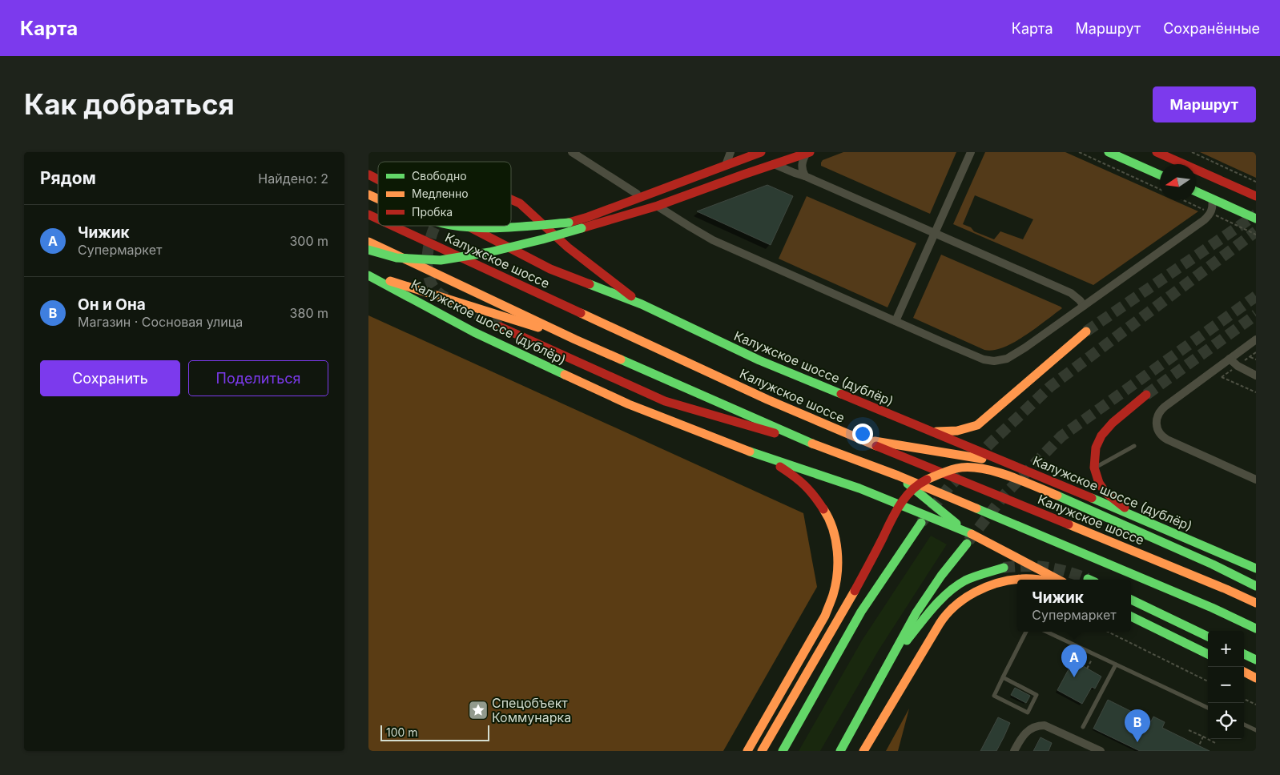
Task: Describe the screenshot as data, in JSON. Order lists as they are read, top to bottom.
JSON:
{
  "streets": {
    "main road": ["Калужское шоссе", "Калужское шоссе (дублёр)"]
  },
  "places": {
    "place": ["Спецобъект Коммунарка"]
  },
  "legend": ["Свободно", "Медленно", "Пробка"],
  "scale_bar": "100 m",
  "north": "left",
  "page": {
    "header": "Карта",
    "nav": ["Карта", "Маршрут", "Сохранённые"],
    "buttons": [
      "Маршрут",
      ["Сохранить", "Поделиться"]
    ],
    "title": "Как добраться",
    "heading": ["Рядом", "Найдено: 2"],
    "list": [
      {
        "mark": "A",
        "name": "Чижик",
        "note": "Супермаркет",
        "value": "300 m"
      },
      {
        "mark": "B",
        "name": "Он и Она",
        "note": "Магазин · Сосновая улица",
        "value": "380 m"
      }
    ],
    "popup": ["Чижик", "Супермаркет"],
    "map_buttons": ["+", "−"],
    "pins": ["A", "B"],
    "scale": "100 m"
  }
}
